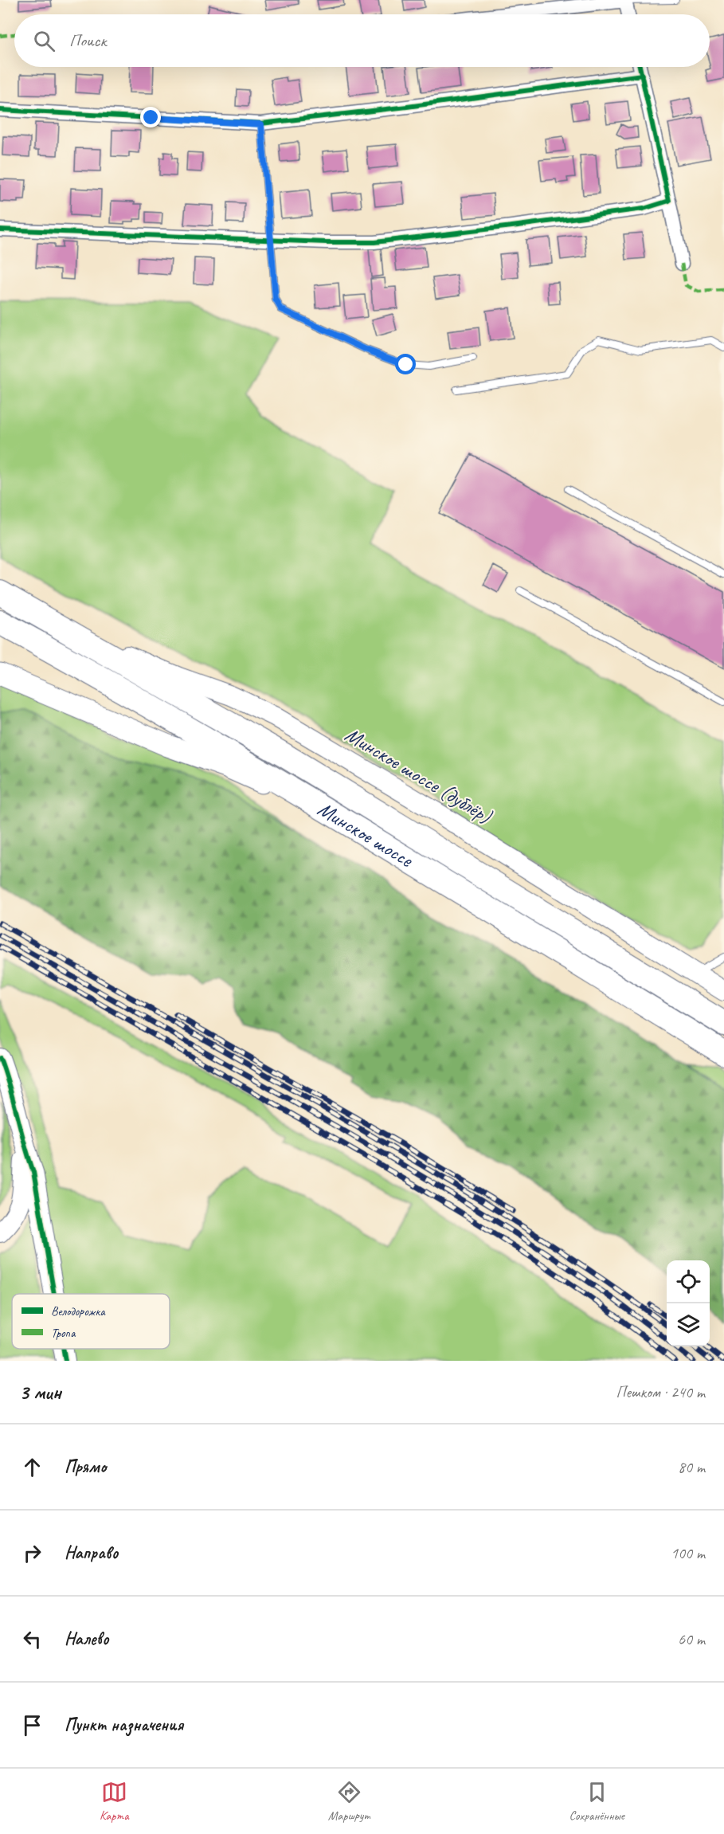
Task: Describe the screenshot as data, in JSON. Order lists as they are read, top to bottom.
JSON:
{
  "streets": {
    "highway": ["Минское шоссе"],
    "main road": ["Минское шоссе (дублёр)"]
  },
  "crossings": [
    ["Минское шоссе (дублёр)", "Минское шоссе"]
  ],
  "legend": ["Велодорожка", "Тропа"],
  "page": {
    "search": "Поиск",
    "heading": ["3 мин", "Пешком · 240 m"],
    "list": [
      ["Прямо", "80 m"],
      ["Направо", "100 m"],
      ["Налево", "60 m"],
      "Пункт назначения"
    ],
    "nav": ["Карта", "Маршрут", "Сохранённые"]
  }
}
